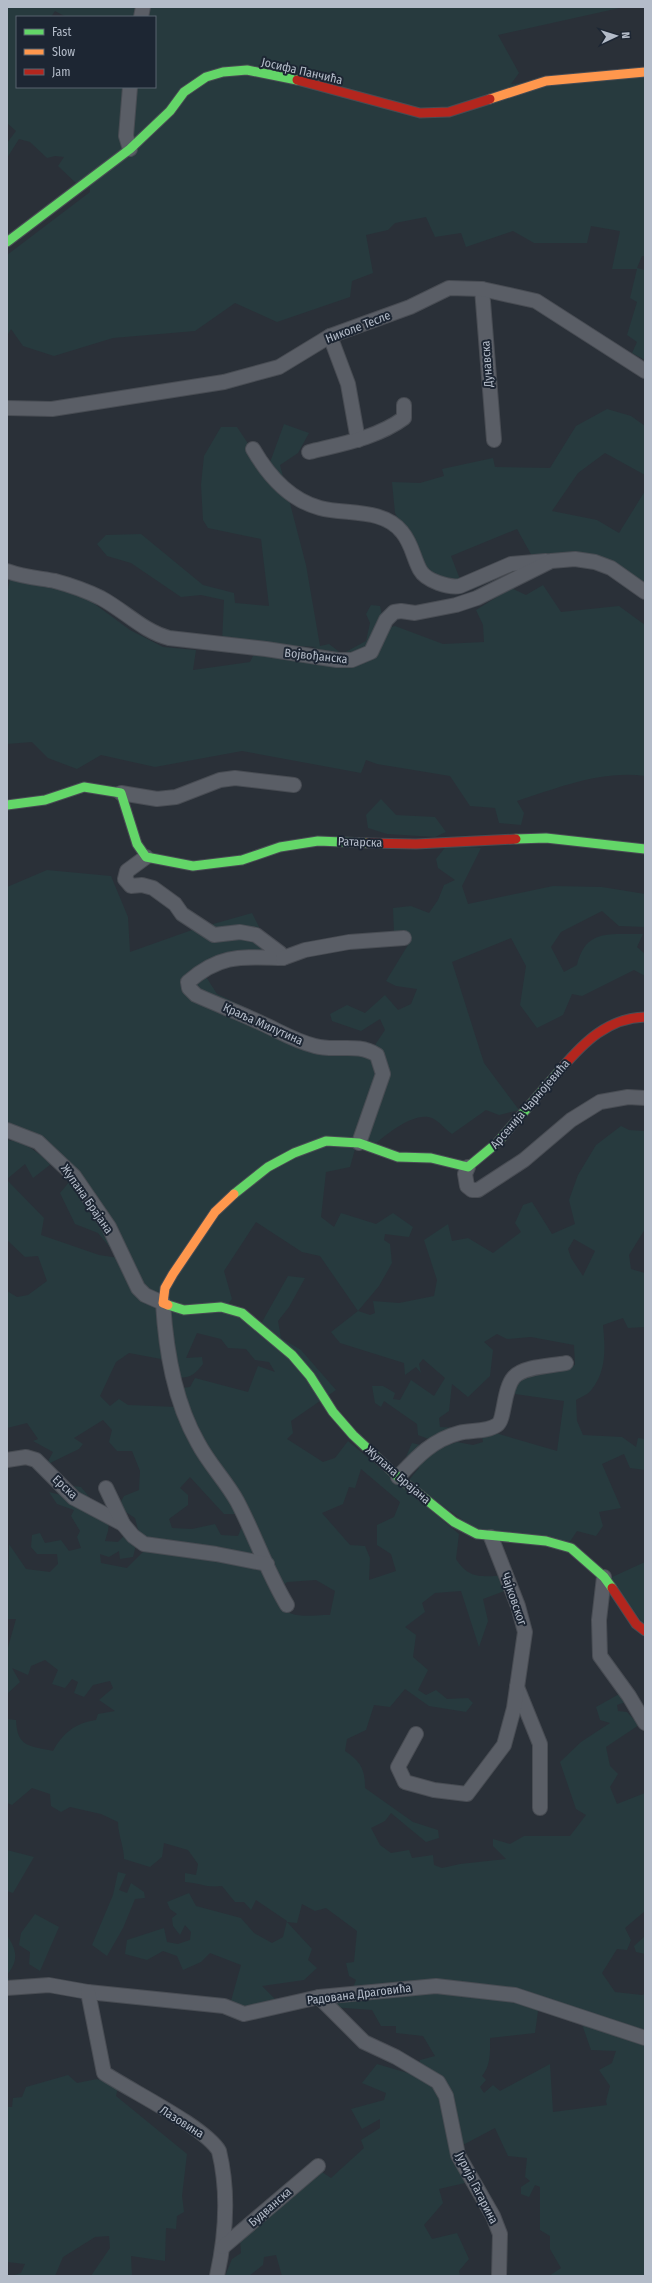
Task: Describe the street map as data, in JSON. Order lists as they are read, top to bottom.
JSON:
{
  "streets": {
    "street": [
      "Јосифа Панчића",
      "Николе Тесле",
      "Дунавска",
      "Војвођанска",
      "Ратарска",
      "Краља Милутина",
      "Арсенија Чарнојевића",
      "Жупана Брајана",
      "Ерска",
      "Чајковског",
      "Радована Драговића",
      "Лазовина",
      "Јурија Гагарина",
      "Будванска"
    ]
  },
  "crossings": [
    ["Николе Тесле", "Дунавска"],
    ["Жупана Брајана", "Чајковског"],
    ["Радована Драговића", "Лазовина"],
    ["Радована Драговића", "Јурија Гагарина"],
    ["Лазовина", "Будванска"]
  ],
  "legend": ["Fast", "Slow", "Jam"],
  "north": "right"
}
